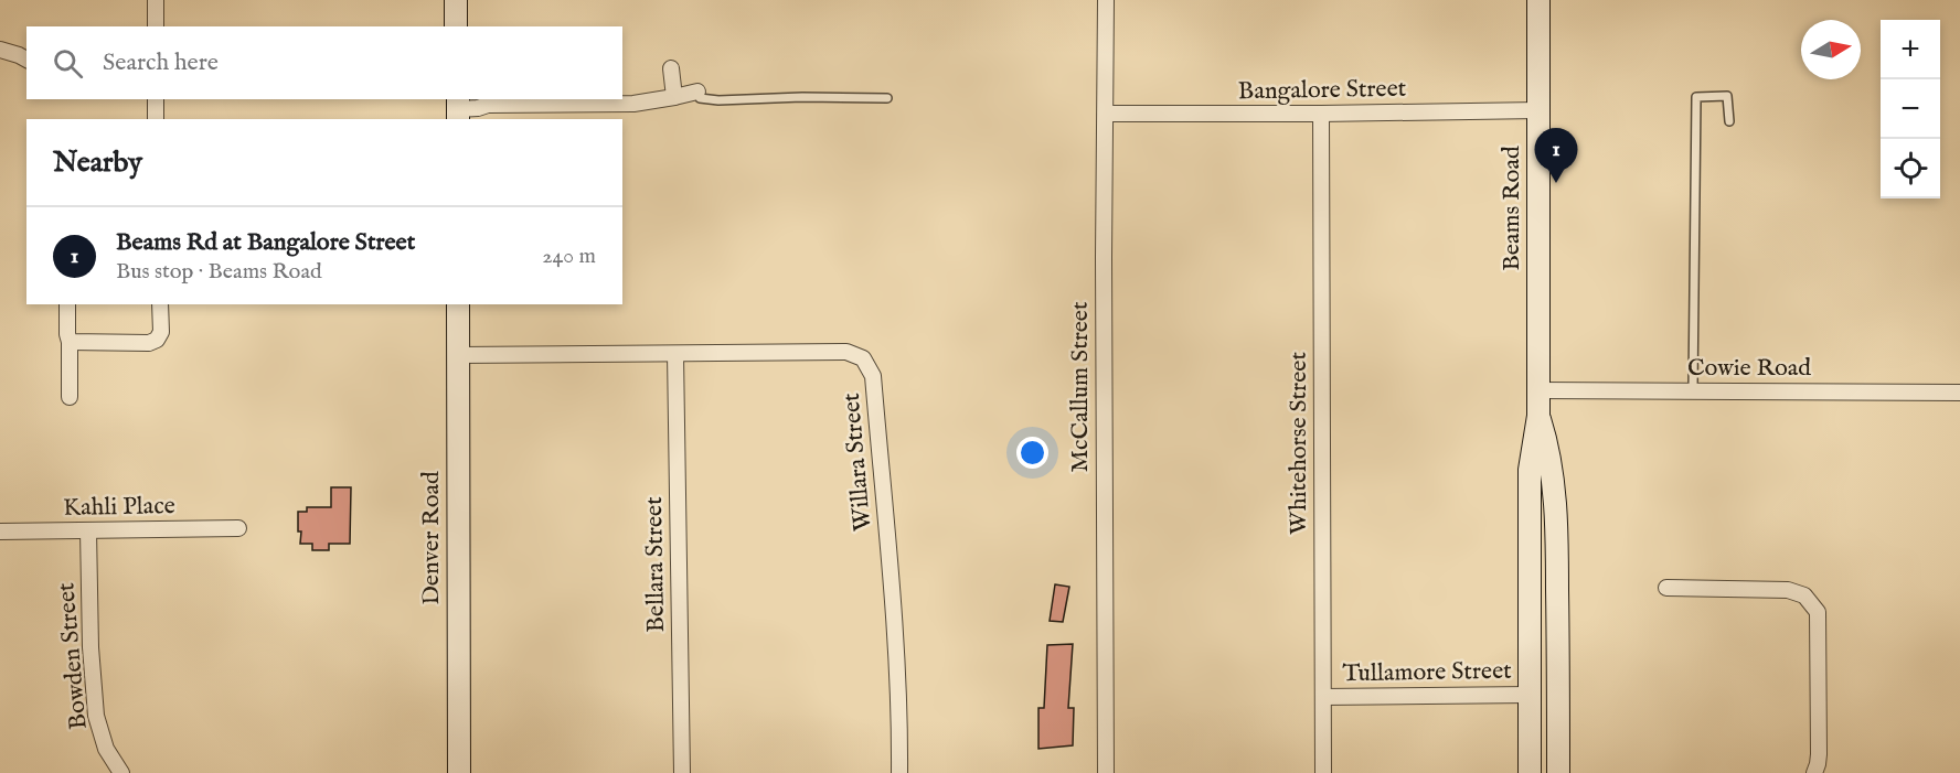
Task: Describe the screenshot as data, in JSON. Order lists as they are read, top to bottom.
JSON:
{
  "streets": {
    "main road": ["Beams Road", "Denver Road"],
    "street": [
      "Bangalore Street",
      "Cowie Road",
      "McCallum Street",
      "Whitehorse Street",
      "Willara Street",
      "Kahli Place",
      "Bellara Street",
      "Bowden Street",
      "Tullamore Street"
    ]
  },
  "crossings": [
    ["Bangalore Street", "Beams Road"],
    ["Bangalore Street", "McCallum Street"],
    ["Bangalore Street", "Whitehorse Street"],
    ["Beams Road", "Cowie Road"],
    ["Beams Road", "Tullamore Street"],
    ["Whitehorse Street", "Tullamore Street"],
    ["Willara Street", "Denver Road"],
    ["Willara Street", "Bellara Street"],
    ["Kahli Place", "Bowden Street"]
  ],
  "north": "right",
  "page": {
    "map_buttons": ["+", "−"],
    "search": "Search here",
    "heading": "Nearby",
    "pins": "1",
    "list": [
      {
        "mark": "1",
        "name": "Beams Rd at Bangalore Street",
        "note": "Bus stop · Beams Road",
        "value": "240 m"
      }
    ]
  }
}
